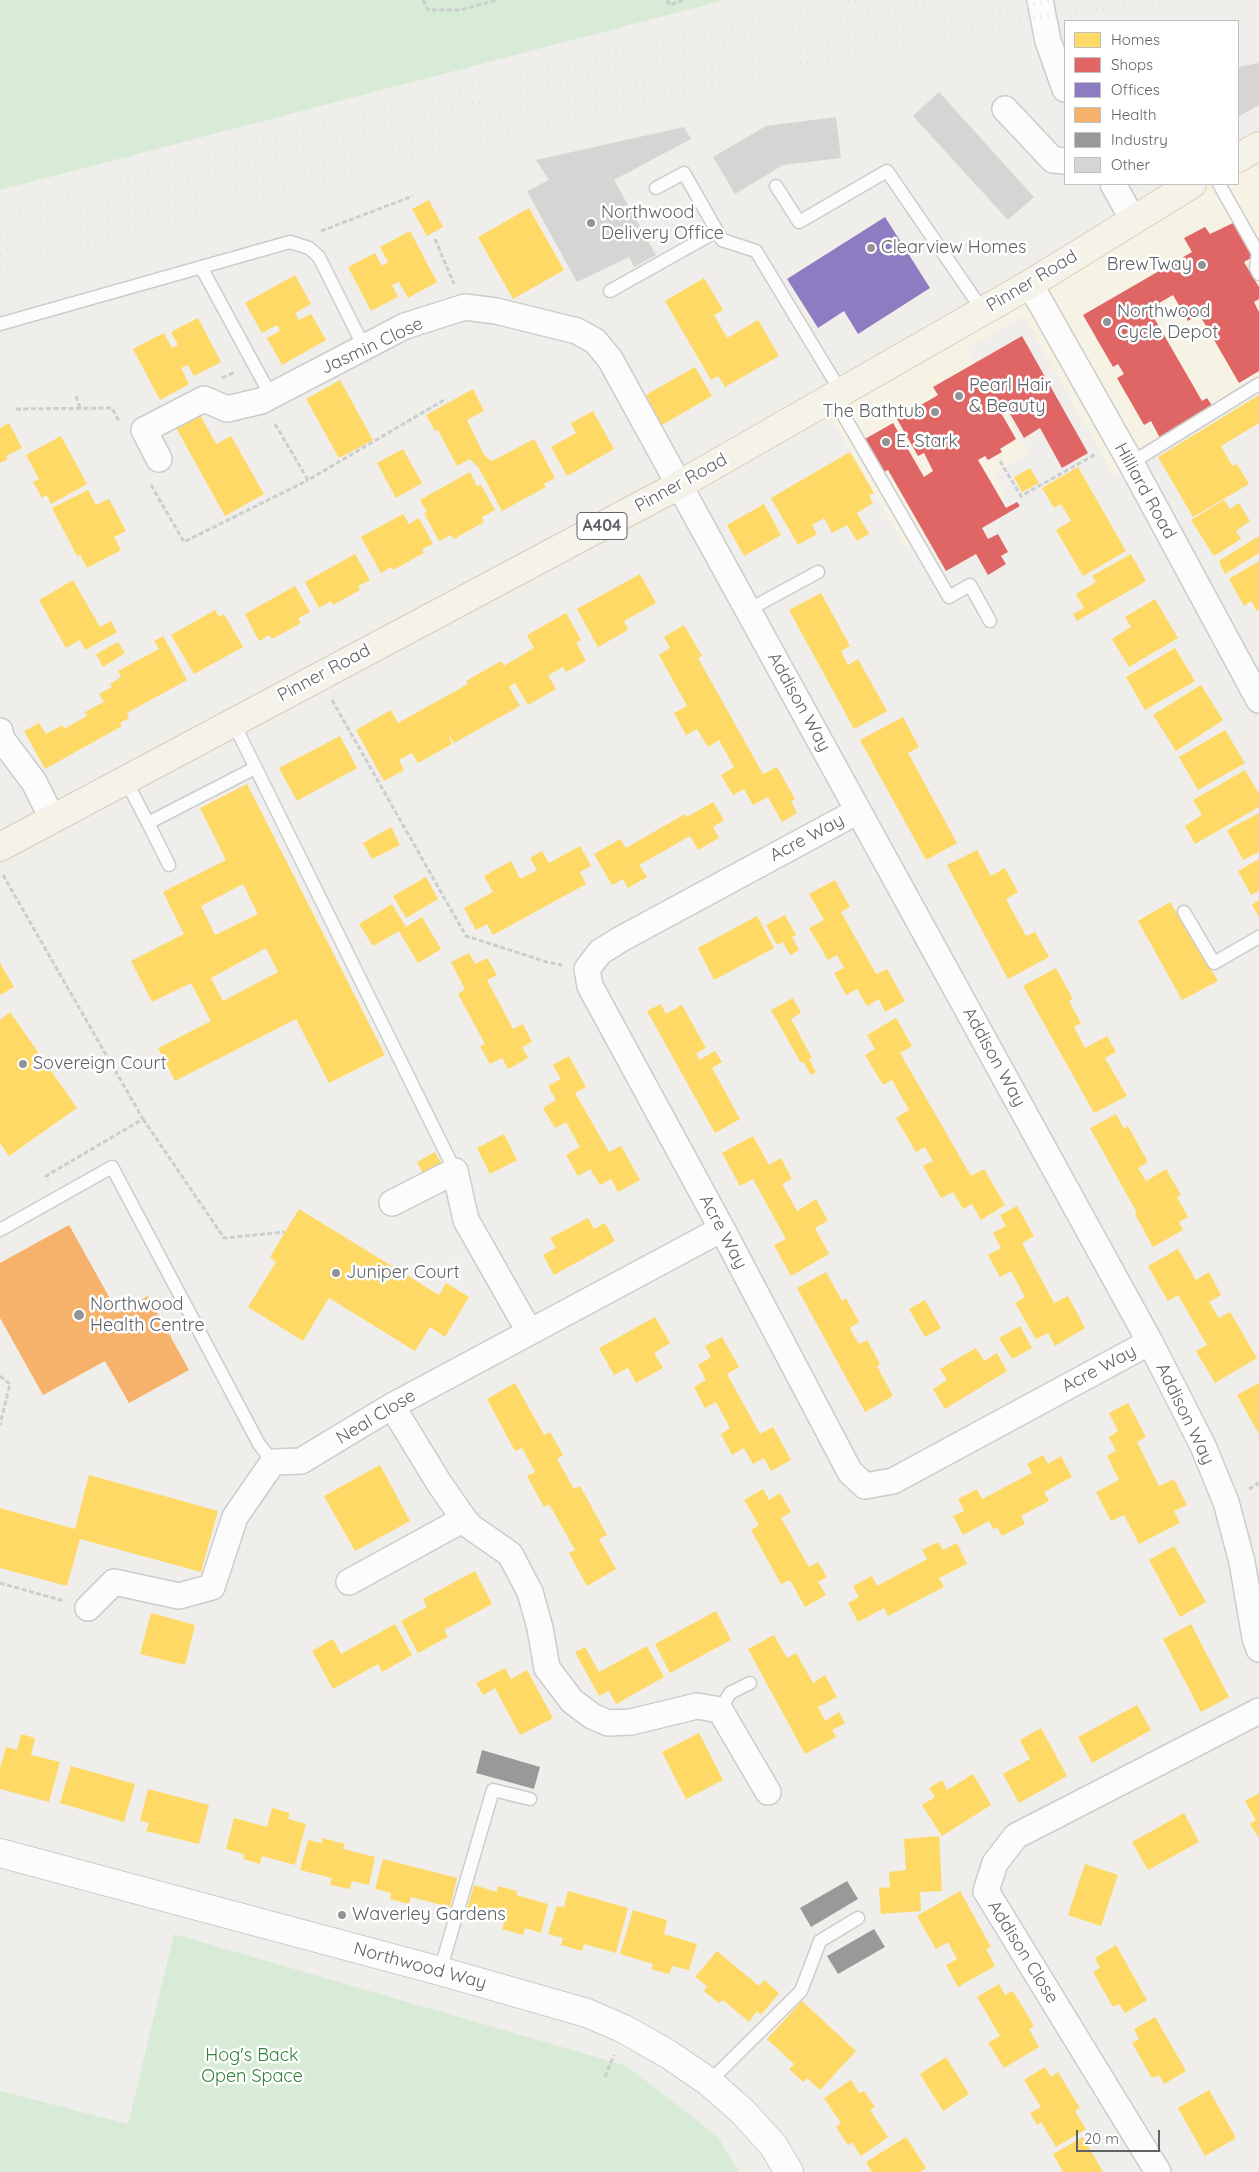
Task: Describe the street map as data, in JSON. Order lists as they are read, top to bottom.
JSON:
{
  "streets": {
    "main road": ["Pinner Road", "A404"],
    "street": [
      "Jasmin Close",
      "Hilliard Road",
      "Addison Way",
      "Acre Way",
      "Neal Close",
      "Addison Close",
      "Northwood Way"
    ]
  },
  "crossings": [
    ["Pinner Road", "Jasmin Close"],
    ["Pinner Road", "Hilliard Road"],
    ["Pinner Road", "Addison Way"],
    ["Jasmin Close", "Addison Way"],
    ["Addison Way", "Acre Way"],
    ["Acre Way", "Neal Close"]
  ],
  "parks": ["Hog's Back Open Space"],
  "places": [
    "Northwood Delivery Office",
    "Clearview Homes",
    "BrewTway",
    "Northwood Cycle Depot",
    "Pearl Hair & Beauty",
    "The Bathtub",
    "E. Stark",
    "Sovereign Court",
    "Juniper Court",
    "Northwood Health Centre",
    "Waverley Gardens"
  ],
  "legend": [
    "Homes",
    "Shops",
    "Offices",
    "Health",
    "Industry",
    "Other"
  ],
  "scale_bar": "20 m"
}
